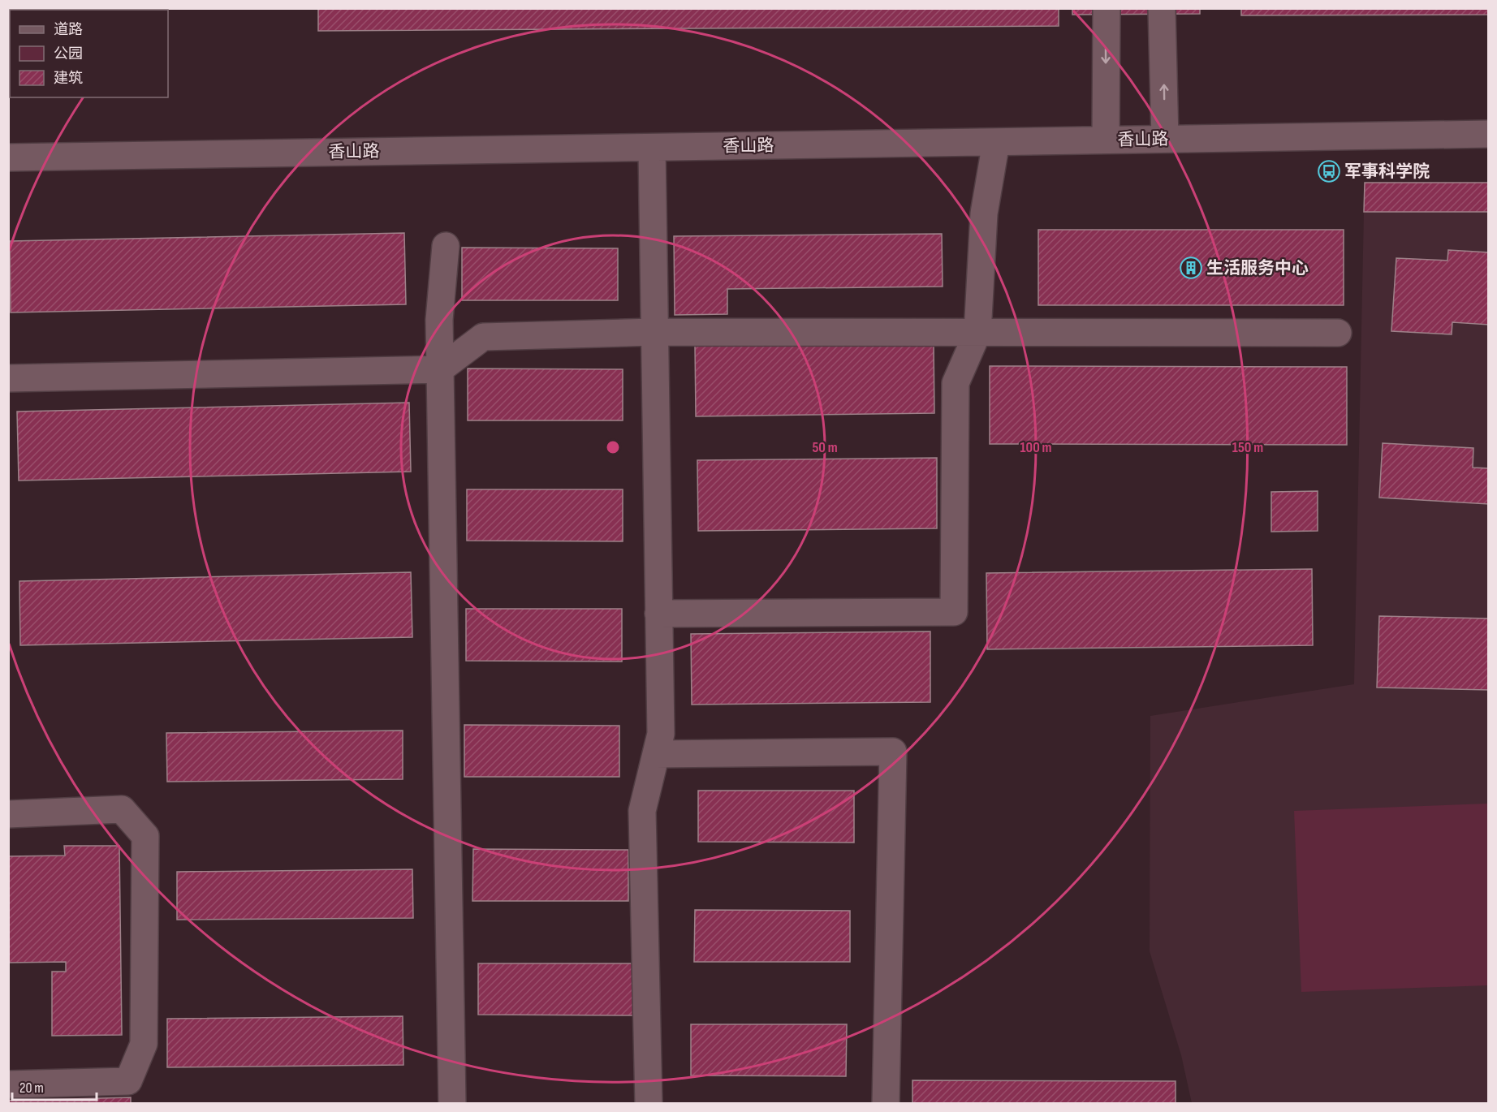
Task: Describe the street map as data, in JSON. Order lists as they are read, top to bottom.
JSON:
{
  "streets": {
    "street": ["香山路"]
  },
  "places": {
    "bus stop": ["军事科学院"],
    "building": ["生活服务中心"]
  },
  "legend": ["道路", "公园", "建筑"],
  "scale_bar": "20 m",
  "rings": ["50 m", "100 m", "150 m"]
}
